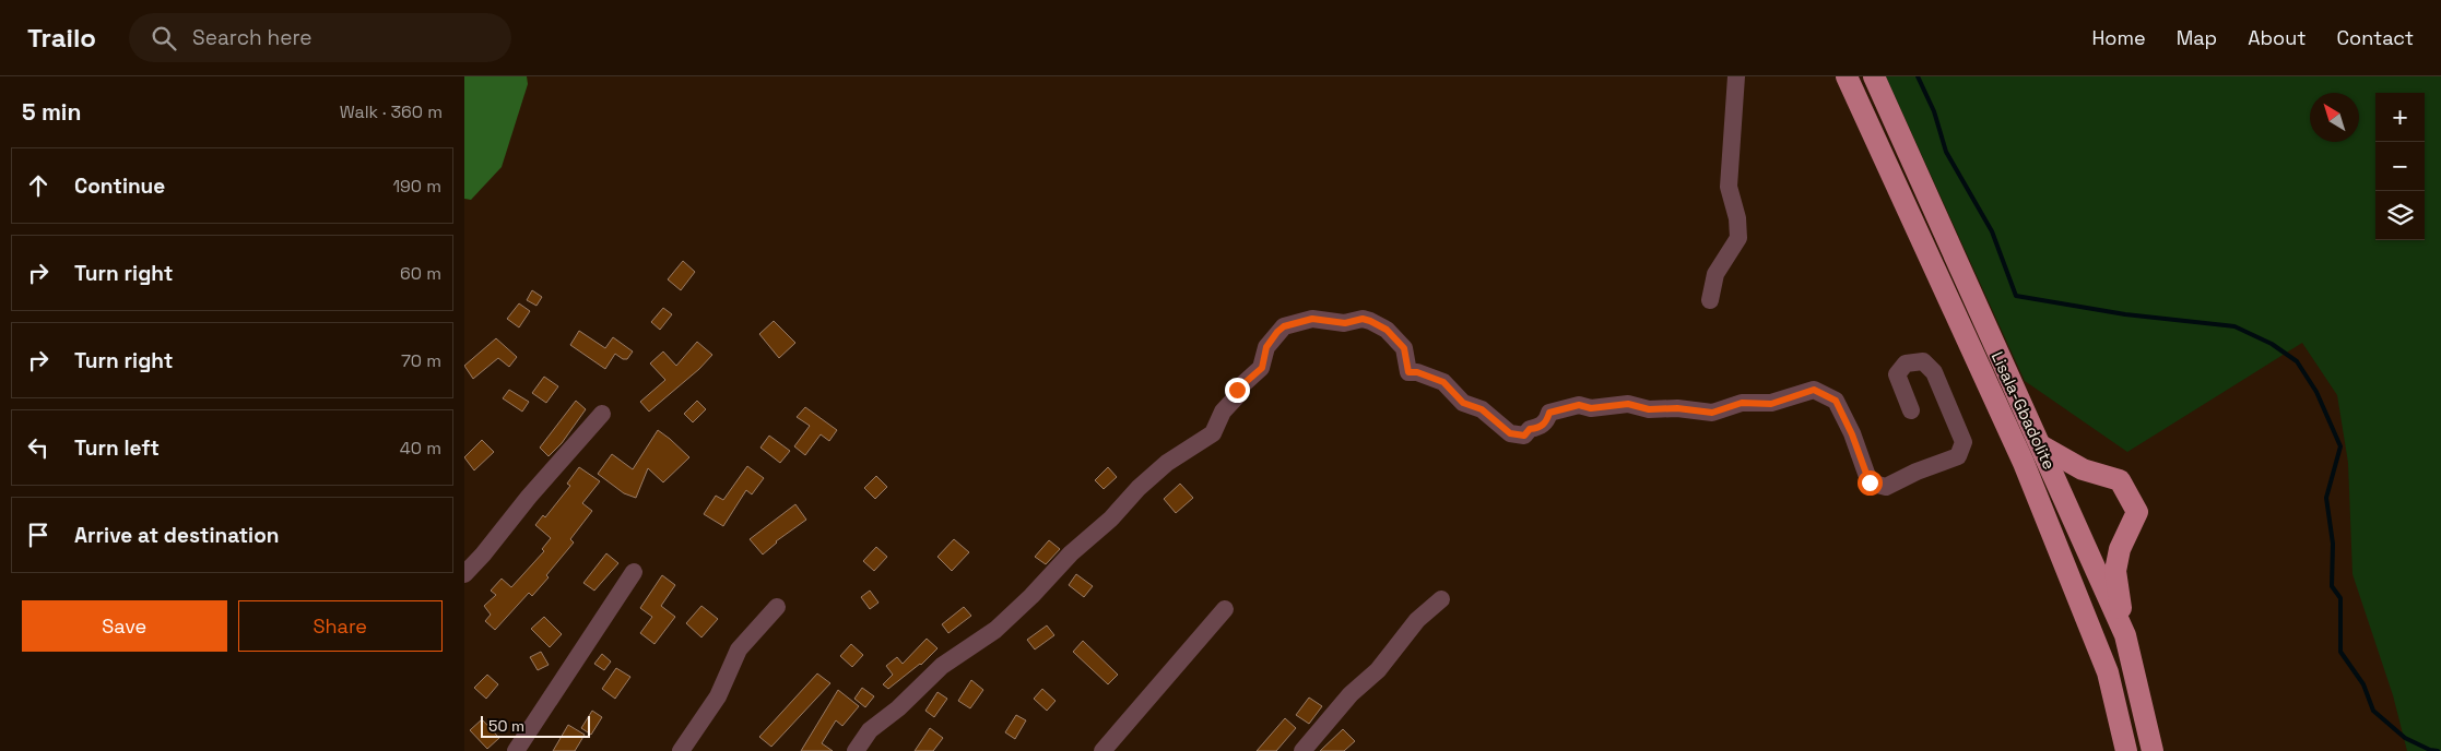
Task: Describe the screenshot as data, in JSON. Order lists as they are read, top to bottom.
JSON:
{
  "streets": {
    "main road": ["Lisala-Gbadolite"]
  },
  "scale_bar": "50 m",
  "north": "top left",
  "page": {
    "header": "Trailo",
    "search": "Search here",
    "nav": [
      "Home",
      "Map",
      "About",
      "Contact"
    ],
    "heading": ["5 min", "Walk · 360 m"],
    "map_buttons": ["+", "−"],
    "list": [
      ["Continue", "190 m"],
      ["Turn right", "60 m"],
      ["Turn right", "70 m"],
      ["Turn left", "40 m"],
      "Arrive at destination"
    ],
    "buttons": ["Save", "Share"],
    "scale": "50 m"
  }
}
